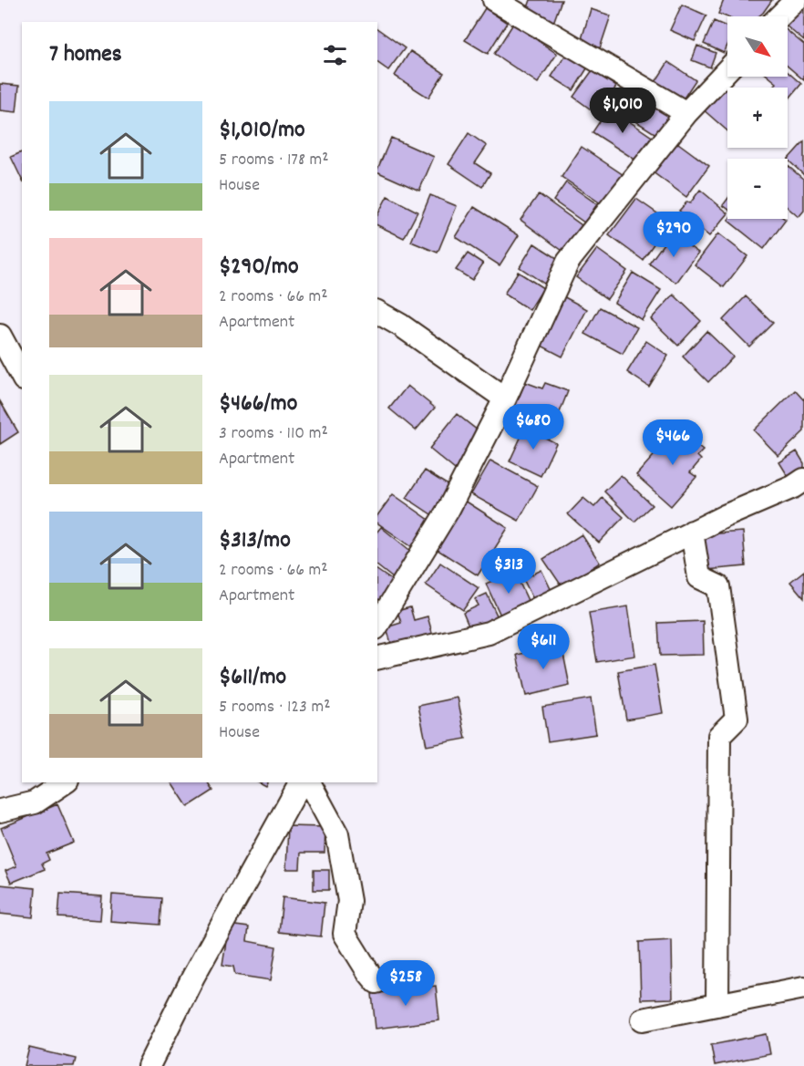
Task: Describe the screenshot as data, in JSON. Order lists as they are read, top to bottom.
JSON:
{
  "north": "bottom right",
  "page": {
    "map_buttons": ["+", "−"],
    "heading": "7 homes",
    "price": [
      "$1,010",
      "$290",
      "$680",
      "$466",
      "$313",
      "$611",
      "$258"
    ],
    "list": [
      {
        "name": "$1,010/mo",
        "note": "5 rooms · 178 m² · House"
      },
      {
        "name": "$290/mo",
        "note": "2 rooms · 66 m² · Apartment"
      },
      {
        "name": "$466/mo",
        "note": "3 rooms · 110 m² · Apartment"
      },
      {
        "name": "$313/mo",
        "note": "2 rooms · 66 m² · Apartment"
      },
      {
        "name": "$611/mo",
        "note": "5 rooms · 123 m² · House"
      }
    ]
  }
}
